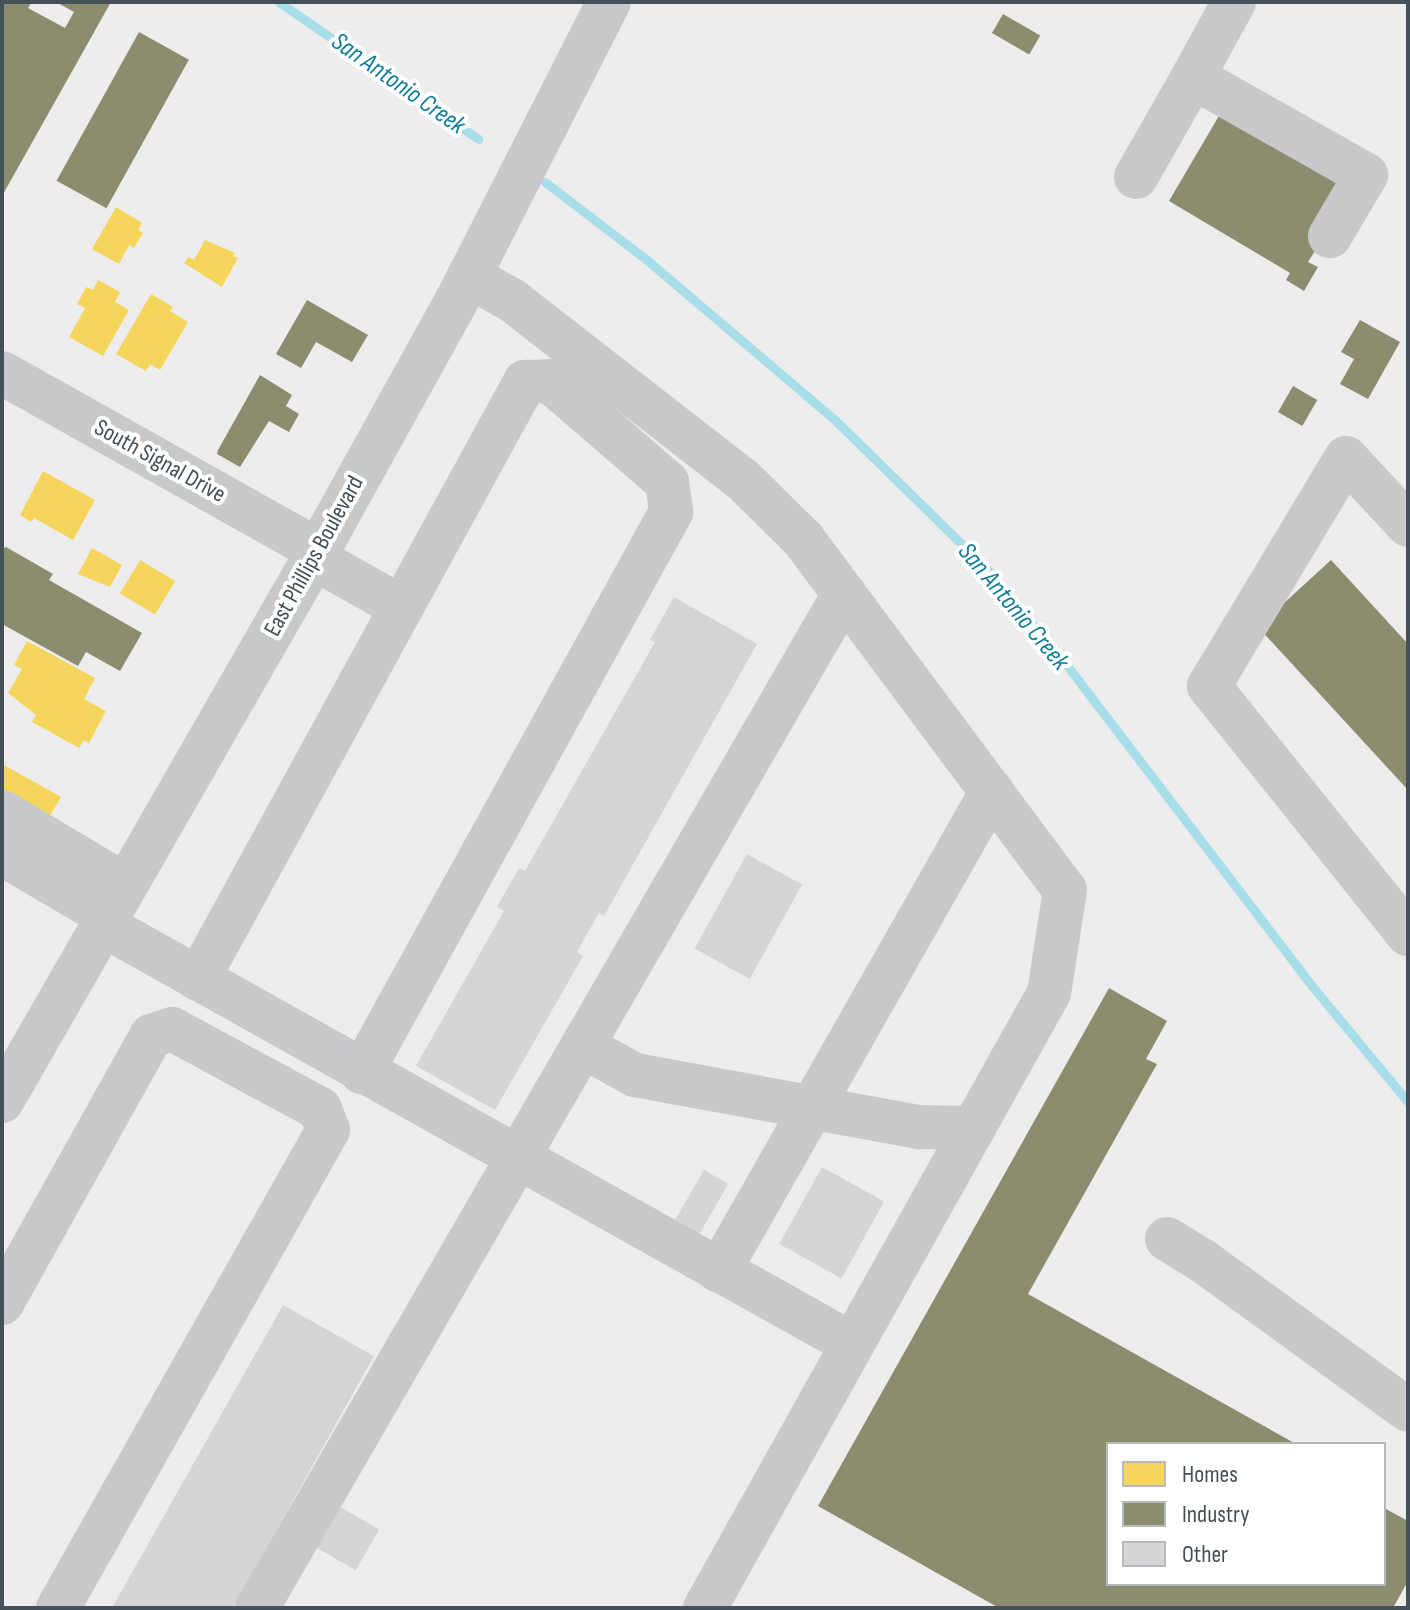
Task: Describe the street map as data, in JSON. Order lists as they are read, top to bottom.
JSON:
{
  "streets": {
    "street": ["South Signal Drive", "East Phillips Boulevard"]
  },
  "crossings": [
    ["South Signal Drive", "East Phillips Boulevard"]
  ],
  "water": ["San Antonio Creek"],
  "legend": ["Homes", "Industry", "Other"]
}
